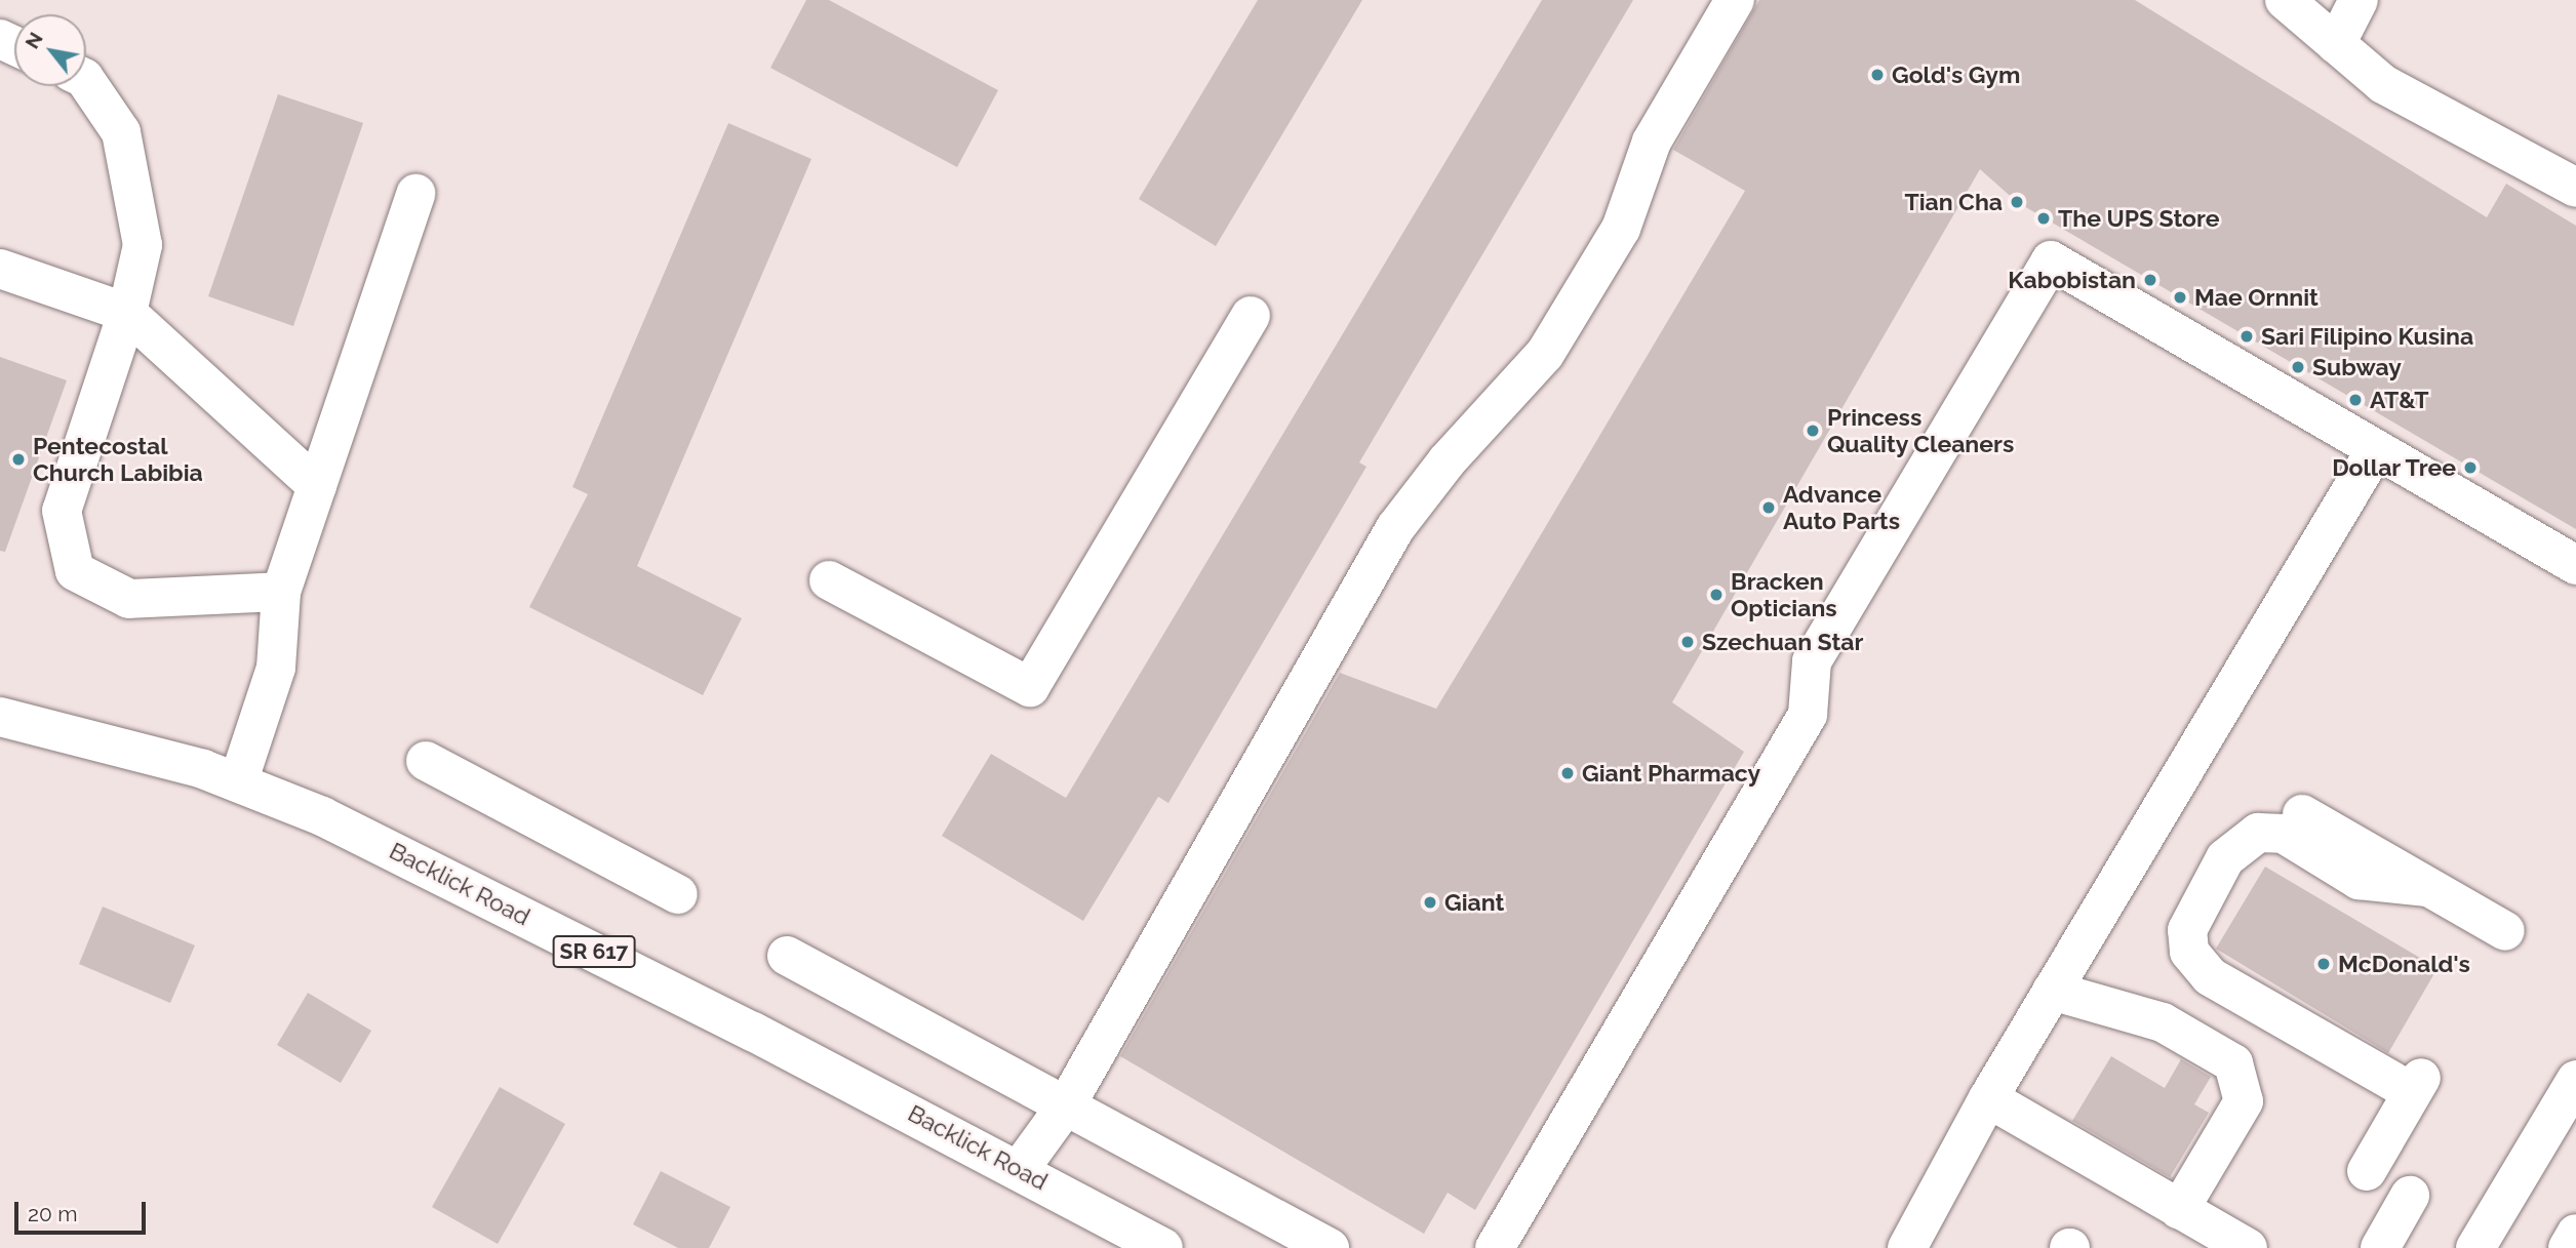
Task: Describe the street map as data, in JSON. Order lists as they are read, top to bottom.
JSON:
{
  "streets": {
    "main road": ["Backlick Road", "SR 617"]
  },
  "places": [
    "Gold's Gym",
    "Tian Cha",
    "The UPS Store",
    "Kabobistan",
    "Mae Ornnit",
    "Sari Filipino Kusina",
    "Subway",
    "AT&T",
    "Princess Quality Cleaners",
    "Pentecostal Church Labibia",
    "Dollar Tree",
    "Advance Auto Parts",
    "Bracken Opticians",
    "Szechuan Star",
    "Giant Pharmacy",
    "Giant",
    "McDonald's"
  ],
  "scale_bar": "20 m",
  "north": "top left"
}
